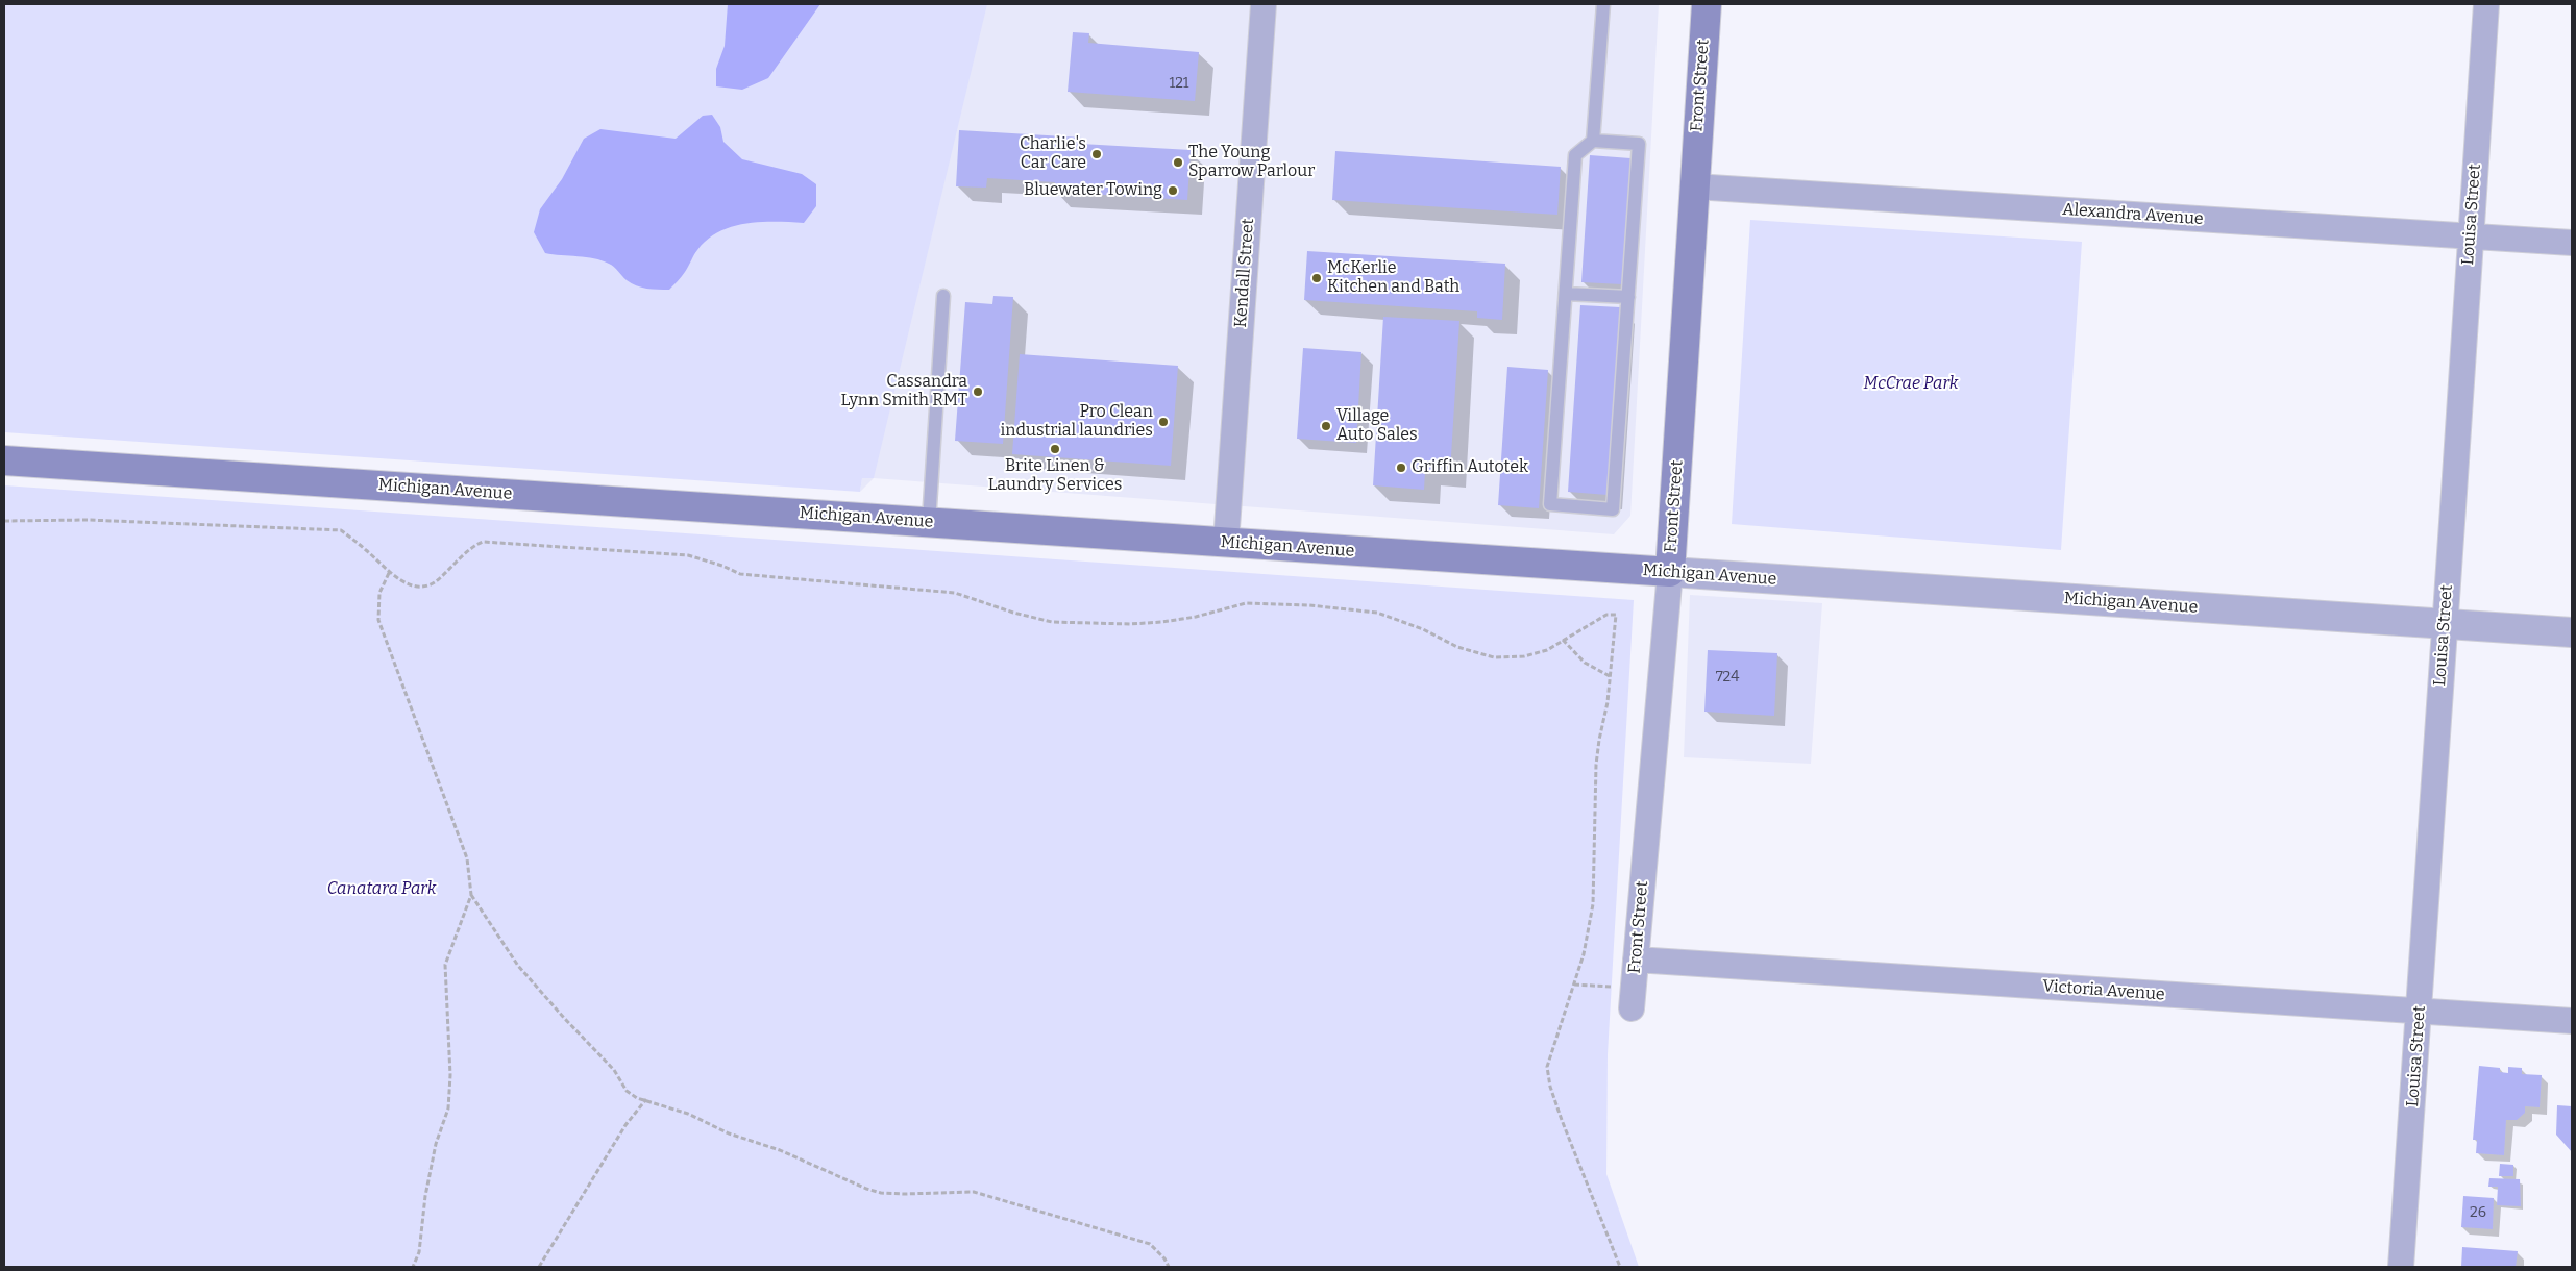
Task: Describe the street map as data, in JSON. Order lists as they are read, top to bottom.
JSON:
{
  "streets": {
    "main road": ["Front Street", "Michigan Avenue"],
    "street": [
      "Alexandra Avenue",
      "Louisa Street",
      "Kendall Street",
      "Victoria Avenue"
    ]
  },
  "crossings": [
    ["Front Street", "Alexandra Avenue"],
    ["Front Street", "Michigan Avenue"],
    ["Front Street", "Victoria Avenue"],
    ["Alexandra Avenue", "Louisa Street"],
    ["Louisa Street", "Michigan Avenue"],
    ["Louisa Street", "Victoria Avenue"],
    ["Kendall Street", "Michigan Avenue"]
  ],
  "parks": ["McCrae Park", "Canatara Park"],
  "places": [
    "Charlie's Car Care",
    "The Young Sparrow Parlour",
    "Bluewater Towing",
    "McKerlie Kitchen and Bath",
    "Cassandra Lynn Smith RMT",
    "Pro Clean industrial laundries",
    "Village Auto Sales",
    "Brite Linen & Laundry Services",
    "Griffin Autotek"
  ],
  "house_numbers": ["121", "724", "26"]
}
